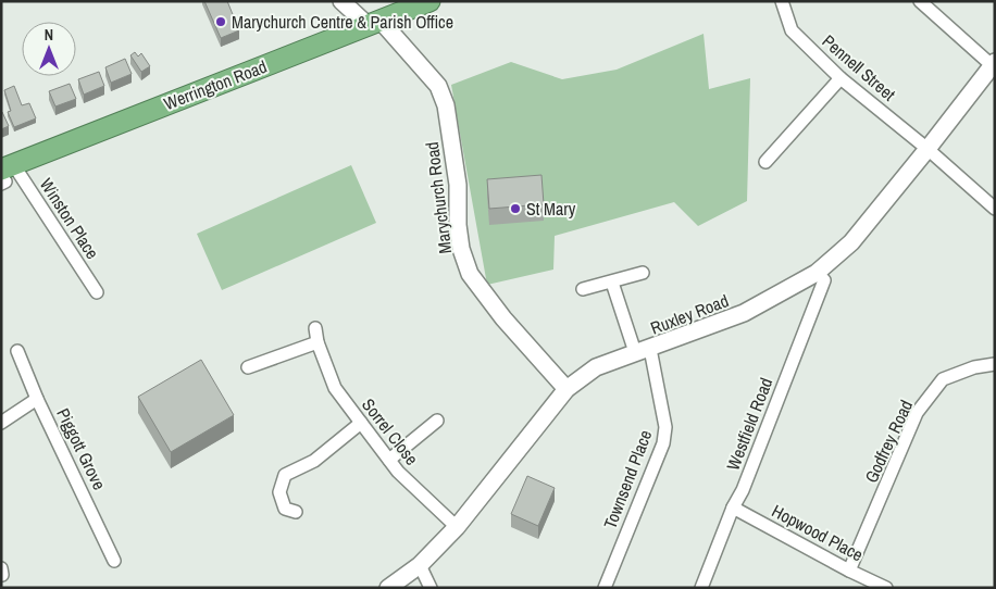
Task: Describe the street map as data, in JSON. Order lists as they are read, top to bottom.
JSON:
{
  "streets": {
    "highway": ["Werrington Road"],
    "street": [
      "Pennell Street",
      "Marychurch Road",
      "Winston Place",
      "Ruxley Road",
      "Westfield Road",
      "Sorrel Close",
      "Godfrey Road",
      "Piggott Grove",
      "Townsend Place",
      "Hopwood Place"
    ]
  },
  "crossings": [
    ["Pennell Street", "Ruxley Road"],
    ["Werrington Road", "Marychurch Road"],
    ["Werrington Road", "Winston Place"],
    ["Marychurch Road", "Ruxley Road"],
    ["Ruxley Road", "Westfield Road"],
    ["Ruxley Road", "Sorrel Close"],
    ["Ruxley Road", "Townsend Place"],
    ["Westfield Road", "Hopwood Place"],
    ["Godfrey Road", "Hopwood Place"]
  ],
  "places": ["Marychurch Centre & Parish Office", "St Mary"],
  "north": "top"
}
